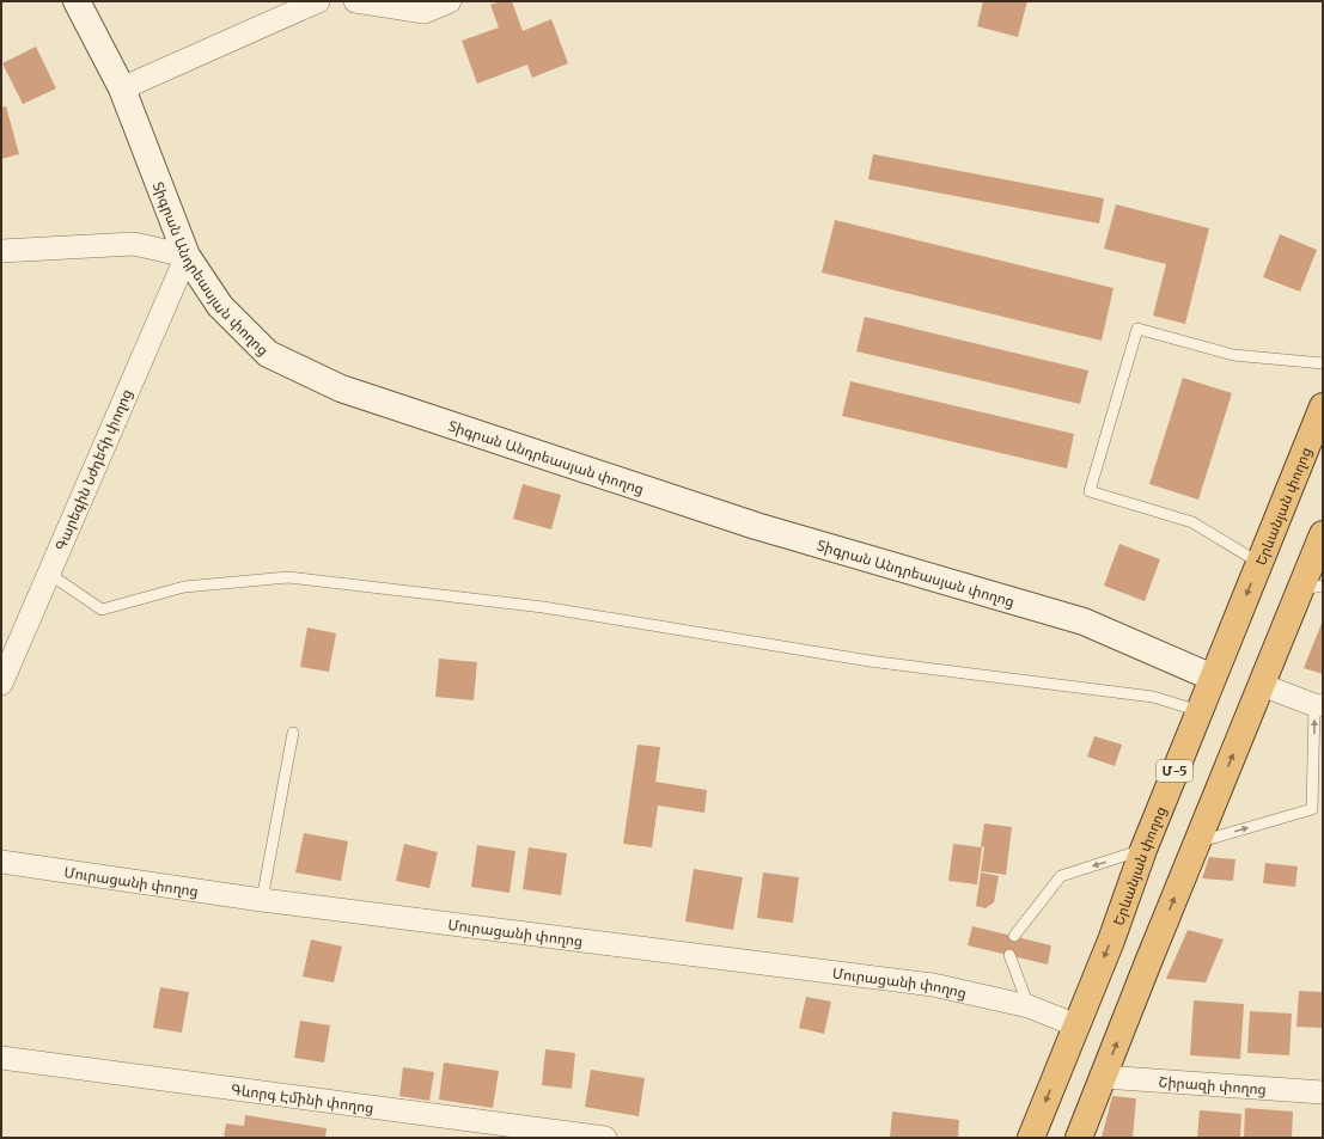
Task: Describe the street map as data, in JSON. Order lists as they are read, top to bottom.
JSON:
{
  "streets": {
    "highway": ["Երևանյան փողոց", "Մ-5"],
    "main road": ["Տիգրան Անդրեասյան փողոց"],
    "street": [
      "Գարեգին Նժդեհի փողոց",
      "Մուրացանի փողոց",
      "Շիրազի փողոց",
      "Գևորգ Էմինի փողոց"
    ]
  },
  "crossings": [
    ["Տիգրան Անդրեասյան փողոց", "Գարեգին Նժդեհի փողոց"],
    ["Տիգրան Անդրեասյան փողոց", "Երևանյան փողոց"],
    ["Երևանյան փողոց", "Մուրացանի փողոց"]
  ]
}
